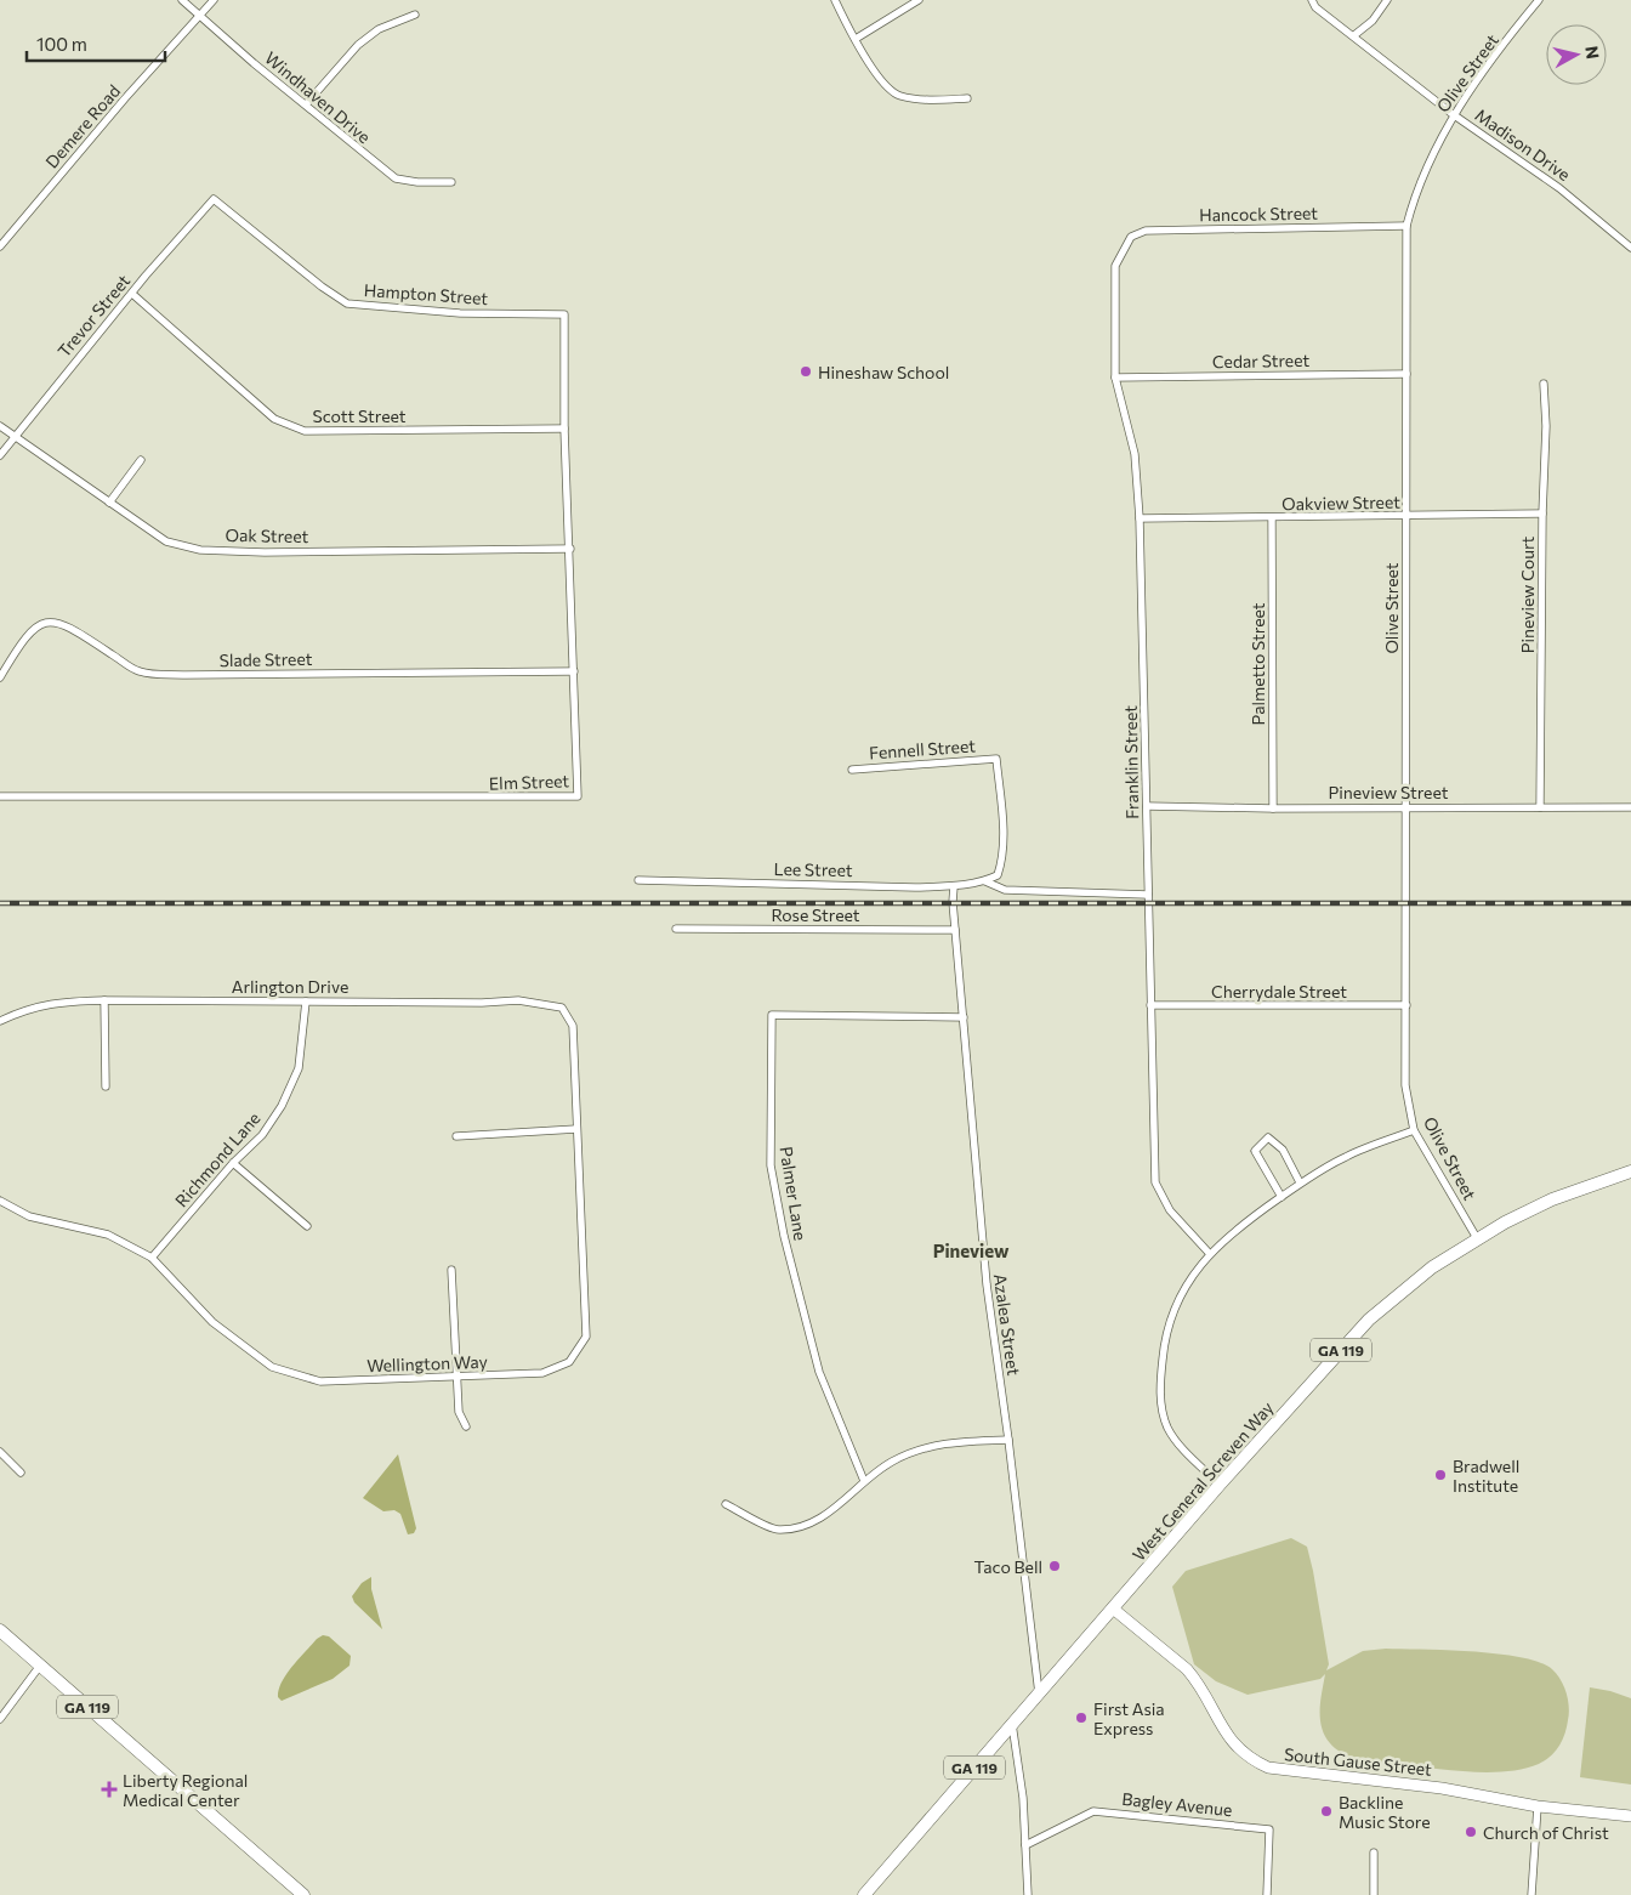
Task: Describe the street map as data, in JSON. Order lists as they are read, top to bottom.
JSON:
{
  "streets": {
    "main road": ["GA 119", "West General Screven Way"],
    "street": [
      "Olive Street",
      "Windhaven Drive",
      "Demere Road",
      "Madison Drive",
      "Hancock Street",
      "Hampton Street",
      "Trevor Street",
      "Cedar Street",
      "Scott Street",
      "Oakview Street",
      "Oak Street",
      "Pineview Court",
      "Slade Street",
      "Palmetto Street",
      "Fennell Street",
      "Franklin Street",
      "Elm Street",
      "Pineview Street",
      "Lee Street",
      "Rose Street",
      "Arlington Drive",
      "Cherrydale Street",
      "Richmond Lane",
      "Palmer Lane",
      "Azalea Street",
      "Wellington Way",
      "South Gause Street",
      "Bagley Avenue"
    ]
  },
  "crossings": [
    ["Olive Street", "Madison Drive"],
    ["Olive Street", "Hancock Street"],
    ["Olive Street", "Cedar Street"],
    ["Olive Street", "Oakview Street"],
    ["Olive Street", "Pineview Street"],
    ["Olive Street", "Cherrydale Street"],
    ["Olive Street", "West General Screven Way"],
    ["Windhaven Drive", "Demere Road"],
    ["Hancock Street", "Franklin Street"],
    ["Hampton Street", "Trevor Street"],
    ["Hampton Street", "Elm Street"],
    ["Trevor Street", "Scott Street"],
    ["Trevor Street", "Oak Street"],
    ["Cedar Street", "Franklin Street"],
    ["Scott Street", "Elm Street"],
    ["Oakview Street", "Pineview Court"],
    ["Oakview Street", "Palmetto Street"],
    ["Oakview Street", "Franklin Street"],
    ["Oak Street", "Elm Street"],
    ["Pineview Court", "Pineview Street"],
    ["Slade Street", "Elm Street"],
    ["Palmetto Street", "Pineview Street"],
    ["Fennell Street", "Lee Street"],
    ["Franklin Street", "Pineview Street"],
    ["Franklin Street", "Lee Street"],
    ["Franklin Street", "Cherrydale Street"],
    ["Lee Street", "Azalea Street"],
    ["Rose Street", "Azalea Street"],
    ["Arlington Drive", "Richmond Lane"],
    ["Arlington Drive", "Wellington Way"],
    ["Richmond Lane", "Wellington Way"],
    ["Palmer Lane", "Azalea Street"],
    ["Azalea Street", "West General Screven Way"],
    ["West General Screven Way", "South Gause Street"]
  ],
  "districts": ["Pineview"],
  "places": {
    "other": [
      "Hineshaw School",
      "Bradwell Institute",
      "Taco Bell",
      "First Asia Express",
      "Backline Music Store",
      "Church of Christ"
    ],
    "health": ["Liberty Regional Medical Center"]
  },
  "scale_bar": "100 m",
  "north": "right"
}
